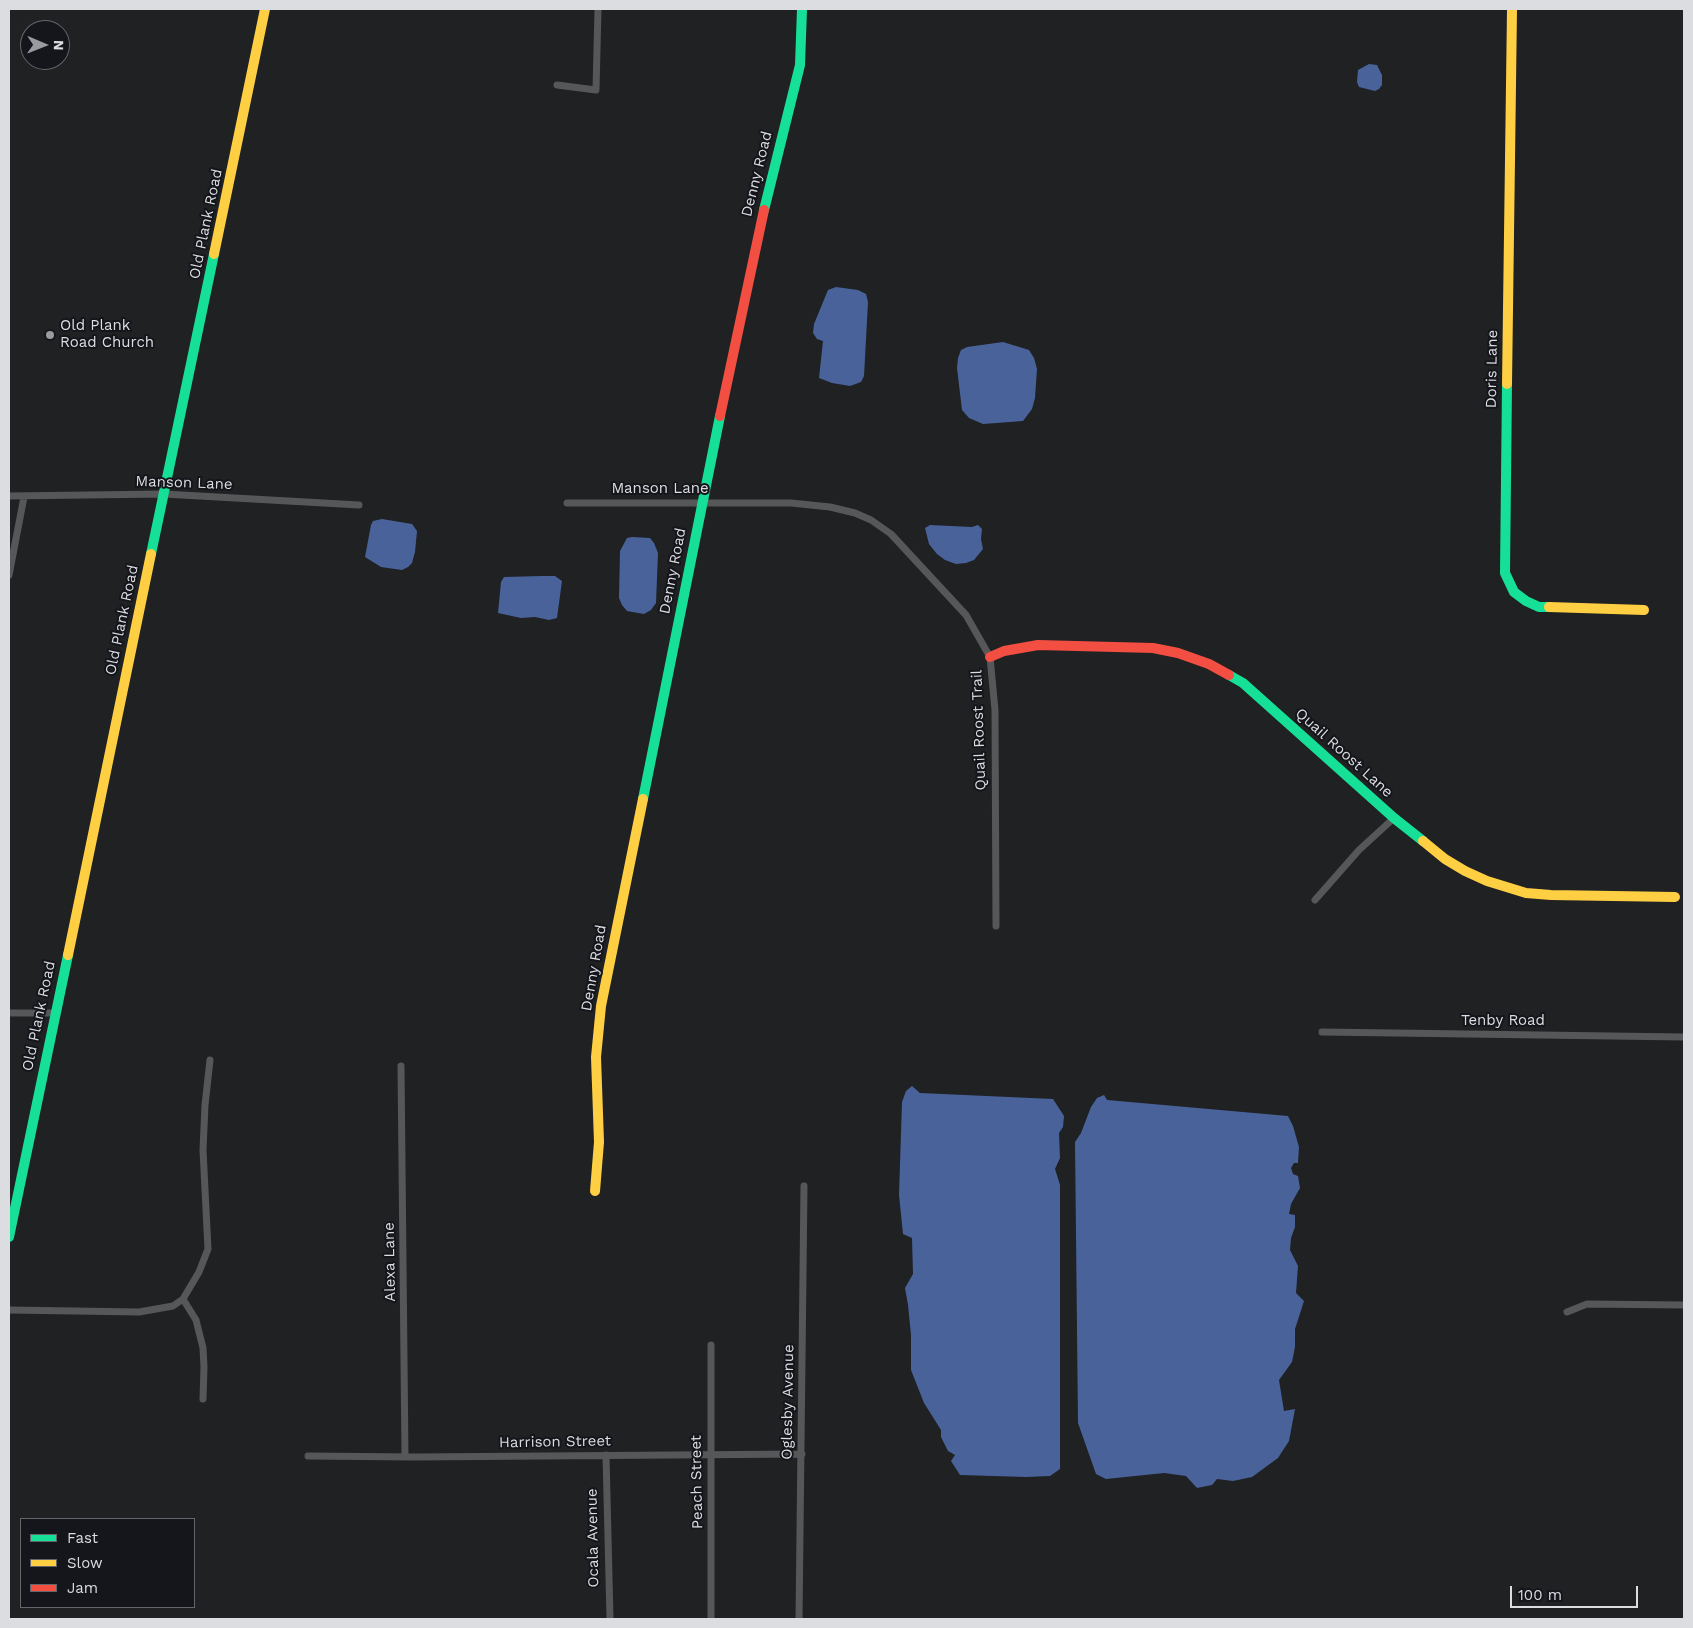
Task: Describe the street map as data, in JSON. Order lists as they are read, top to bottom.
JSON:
{
  "streets": {
    "street": [
      "Denny Road",
      "Old Plank Road",
      "Doris Lane",
      "Manson Lane",
      "Quail Roost Trail",
      "Quail Roost Lane",
      "Tenby Road",
      "Alexa Lane",
      "Oglesby Avenue",
      "Harrison Street",
      "Peach Street",
      "Ocala Avenue"
    ]
  },
  "crossings": [
    ["Denny Road", "Manson Lane"],
    ["Old Plank Road", "Manson Lane"],
    ["Manson Lane", "Quail Roost Trail"],
    ["Quail Roost Trail", "Quail Roost Lane"],
    ["Alexa Lane", "Harrison Street"],
    ["Oglesby Avenue", "Harrison Street"],
    ["Harrison Street", "Peach Street"],
    ["Harrison Street", "Ocala Avenue"]
  ],
  "places": ["Old Plank Road Church"],
  "legend": ["Fast", "Slow", "Jam"],
  "scale_bar": "100 m",
  "north": "right"
}
